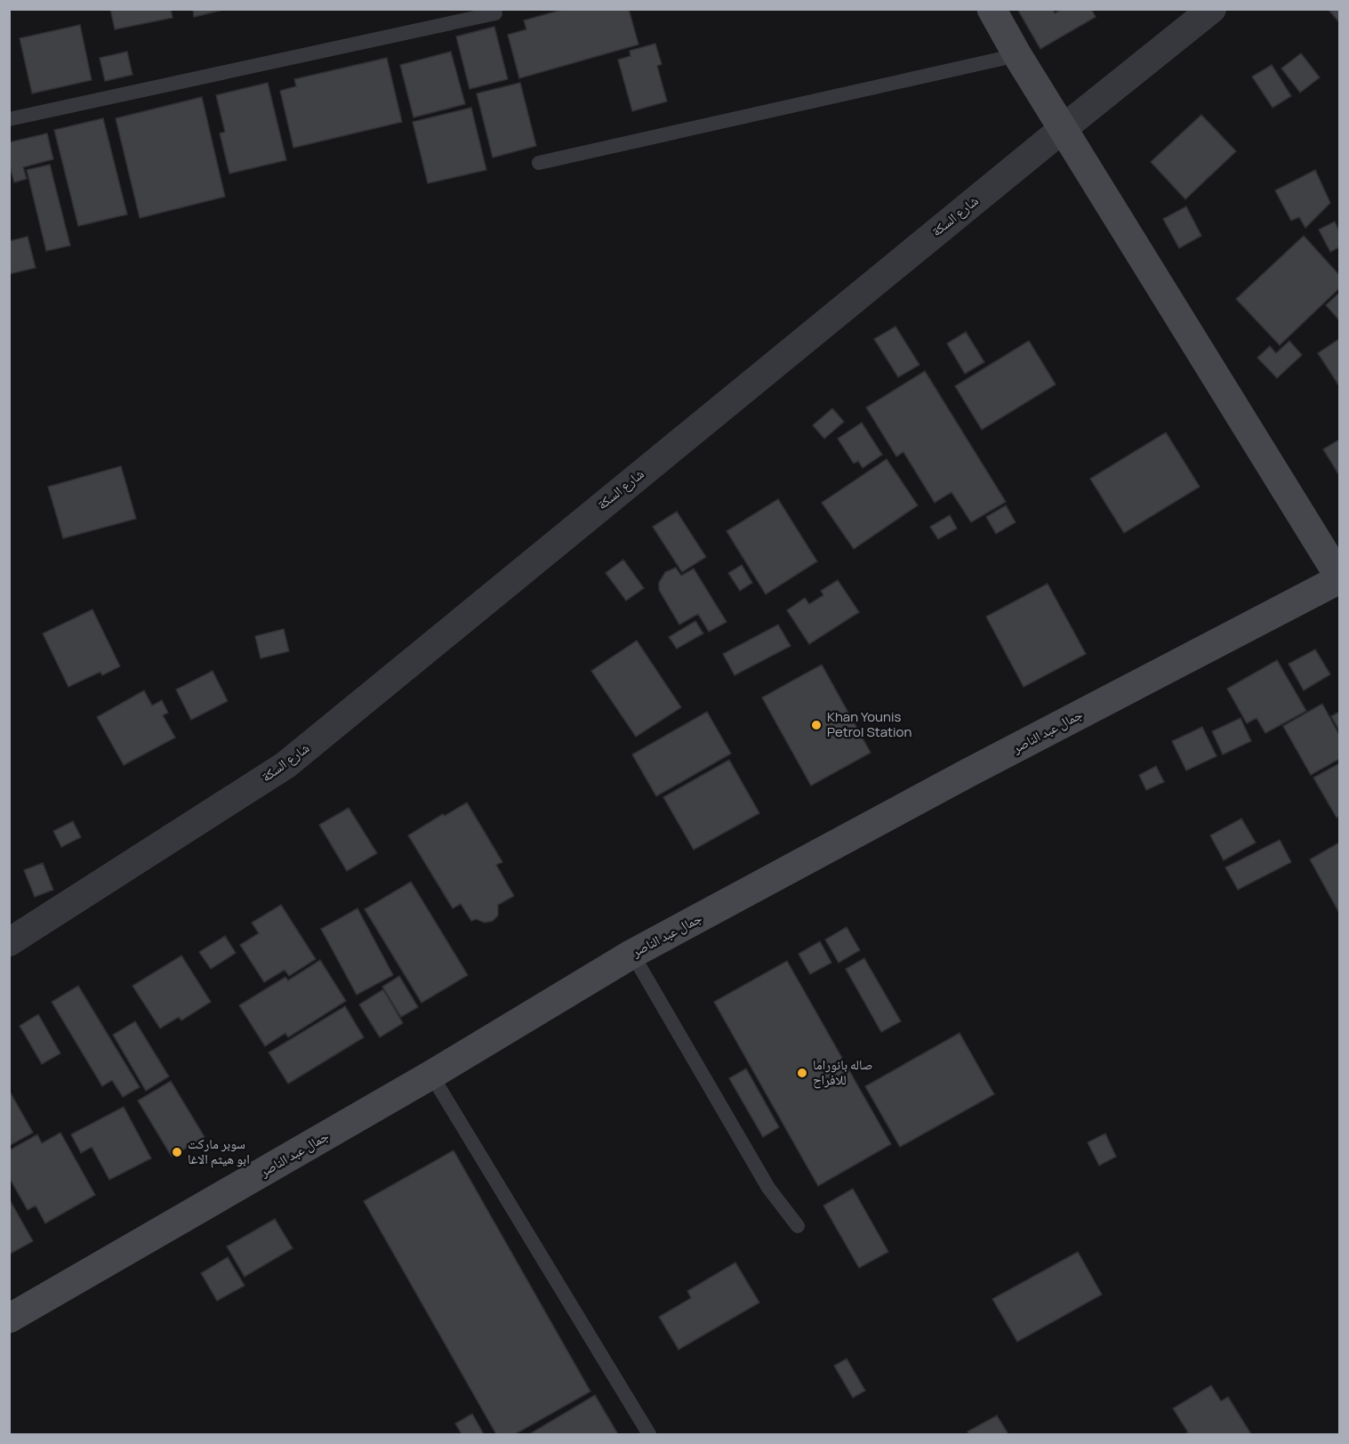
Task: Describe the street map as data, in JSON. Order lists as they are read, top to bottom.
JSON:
{
  "streets": {
    "main road": ["جمال عبد الناصر"],
    "street": ["شارع السكة"]
  },
  "places": ["Khan Younis Petrol Station", "صاله بانوراما للافراح", "سوبر ماركت ابو هيثم الاغا"]
}
